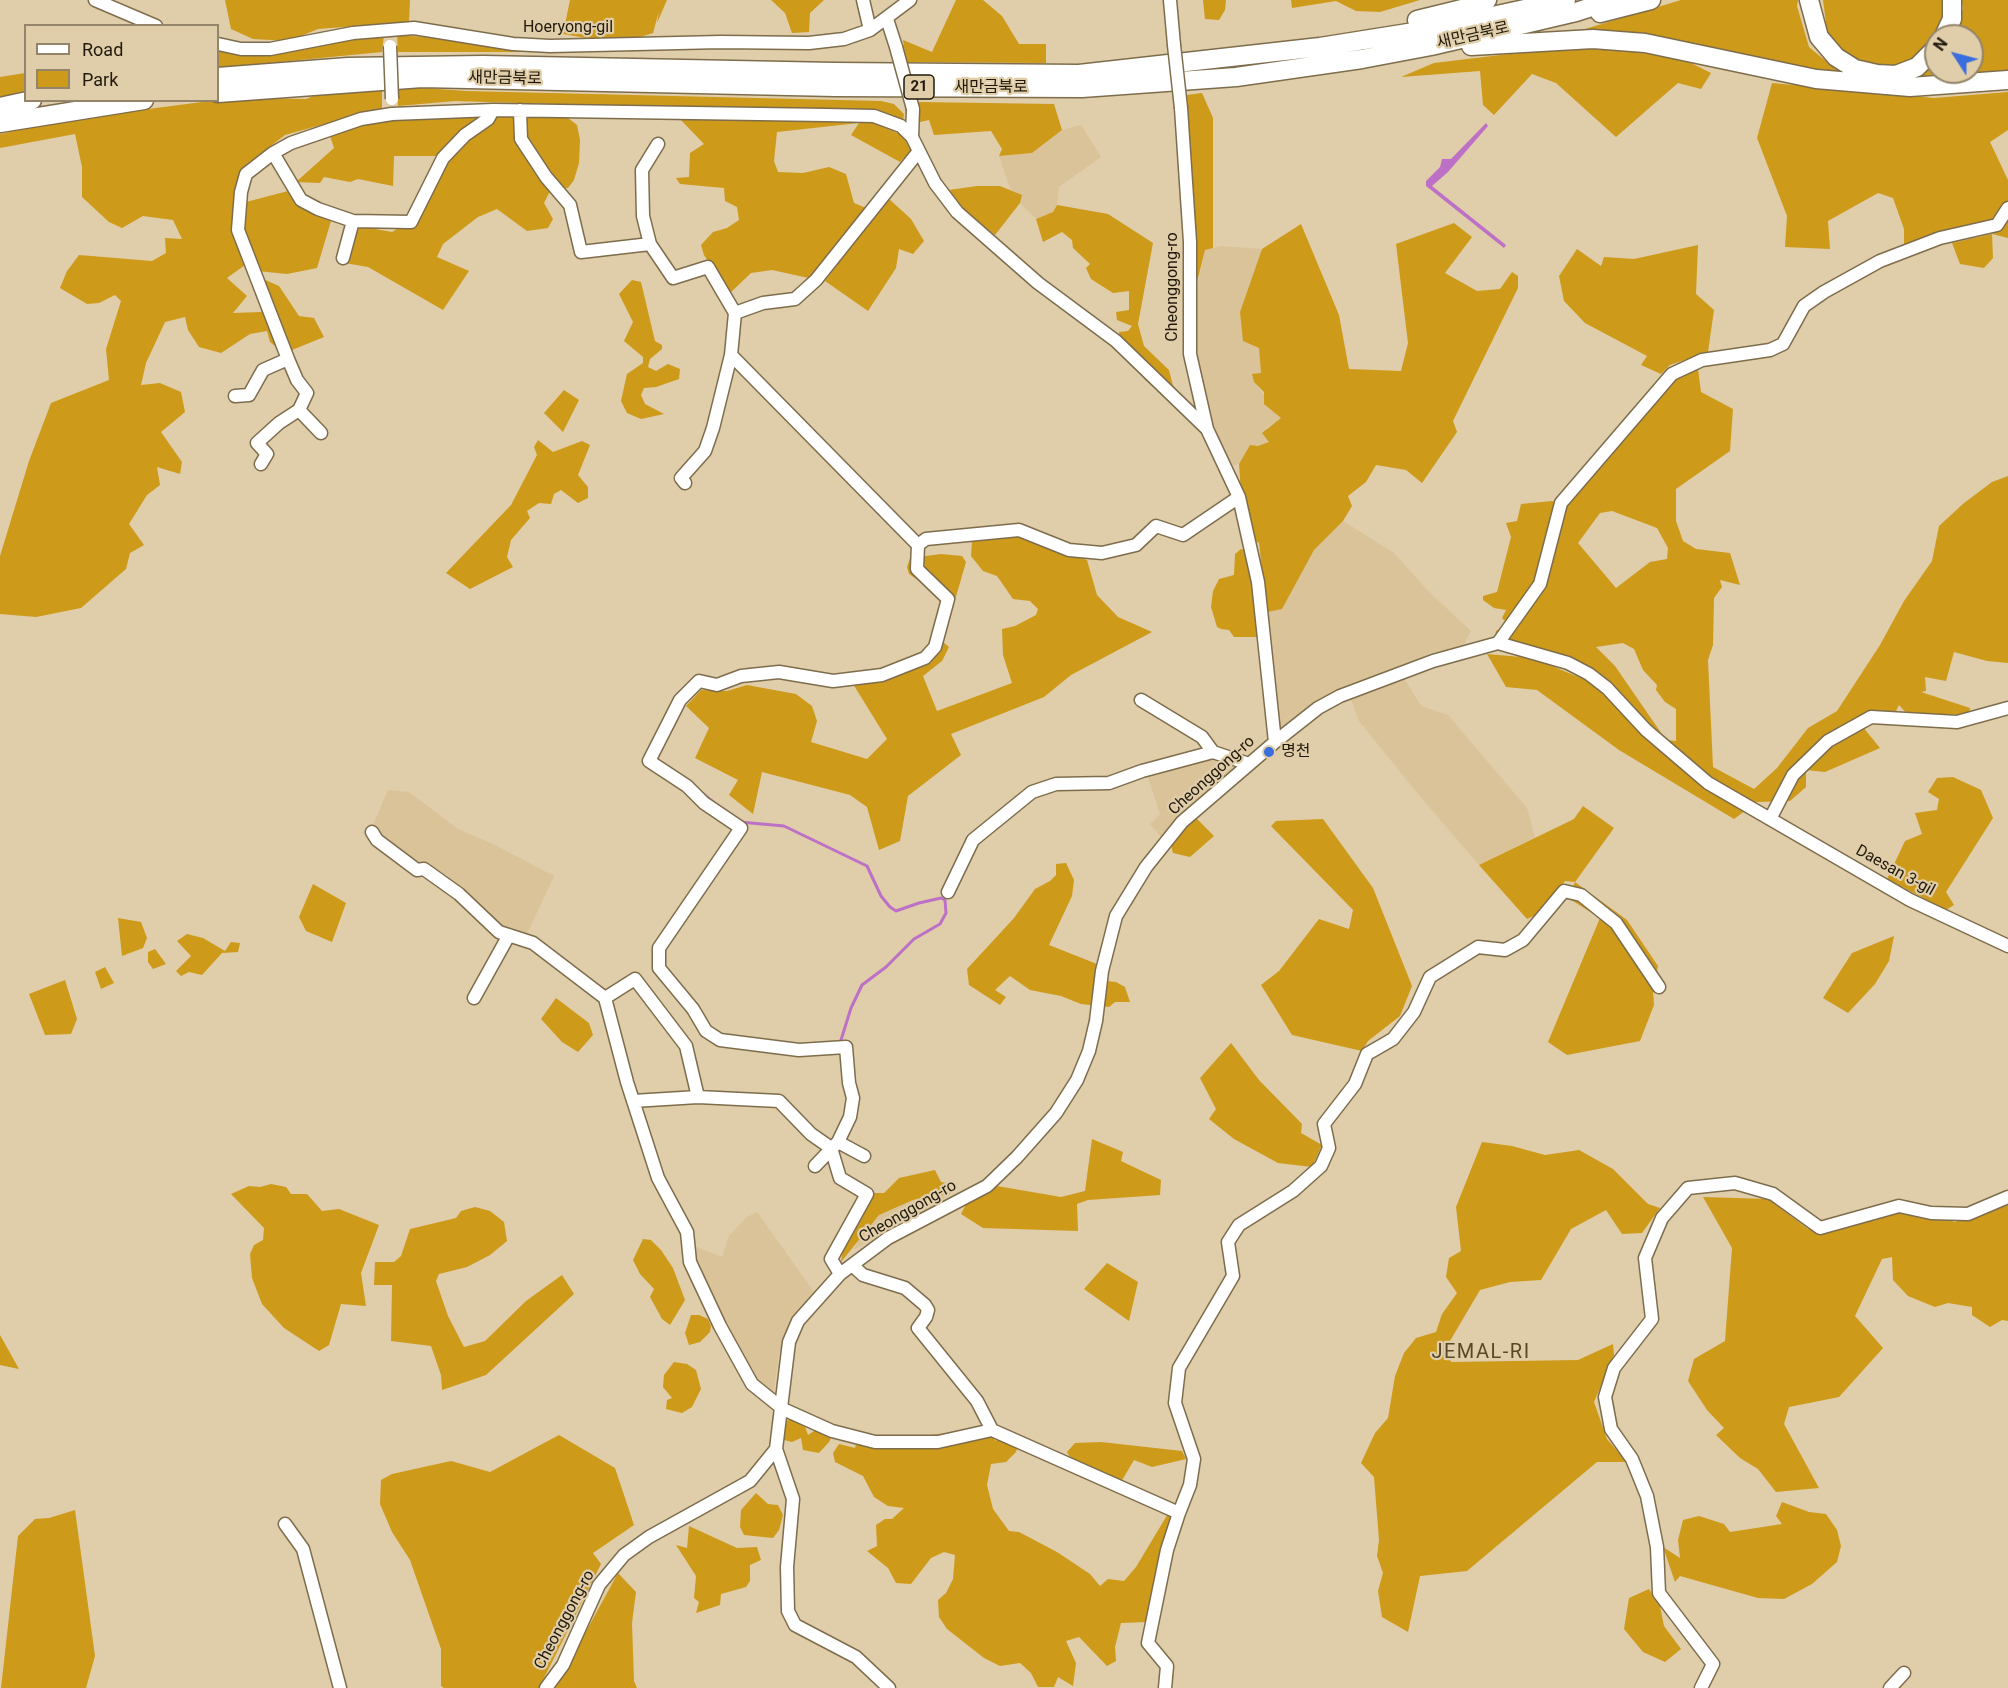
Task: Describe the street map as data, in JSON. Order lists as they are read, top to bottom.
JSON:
{
  "streets": {
    "highway": ["새만금북로", "21"],
    "street": ["Hoeryong-gil", "Cheonggong-ro", "Daesan 3-gil"]
  },
  "crossings": [
    ["Cheonggong-ro", "Daesan 3-gil"]
  ],
  "districts": ["JEMAL-RI"],
  "places": ["명천"],
  "legend": ["Road", "Park"],
  "north": "top left"
}
